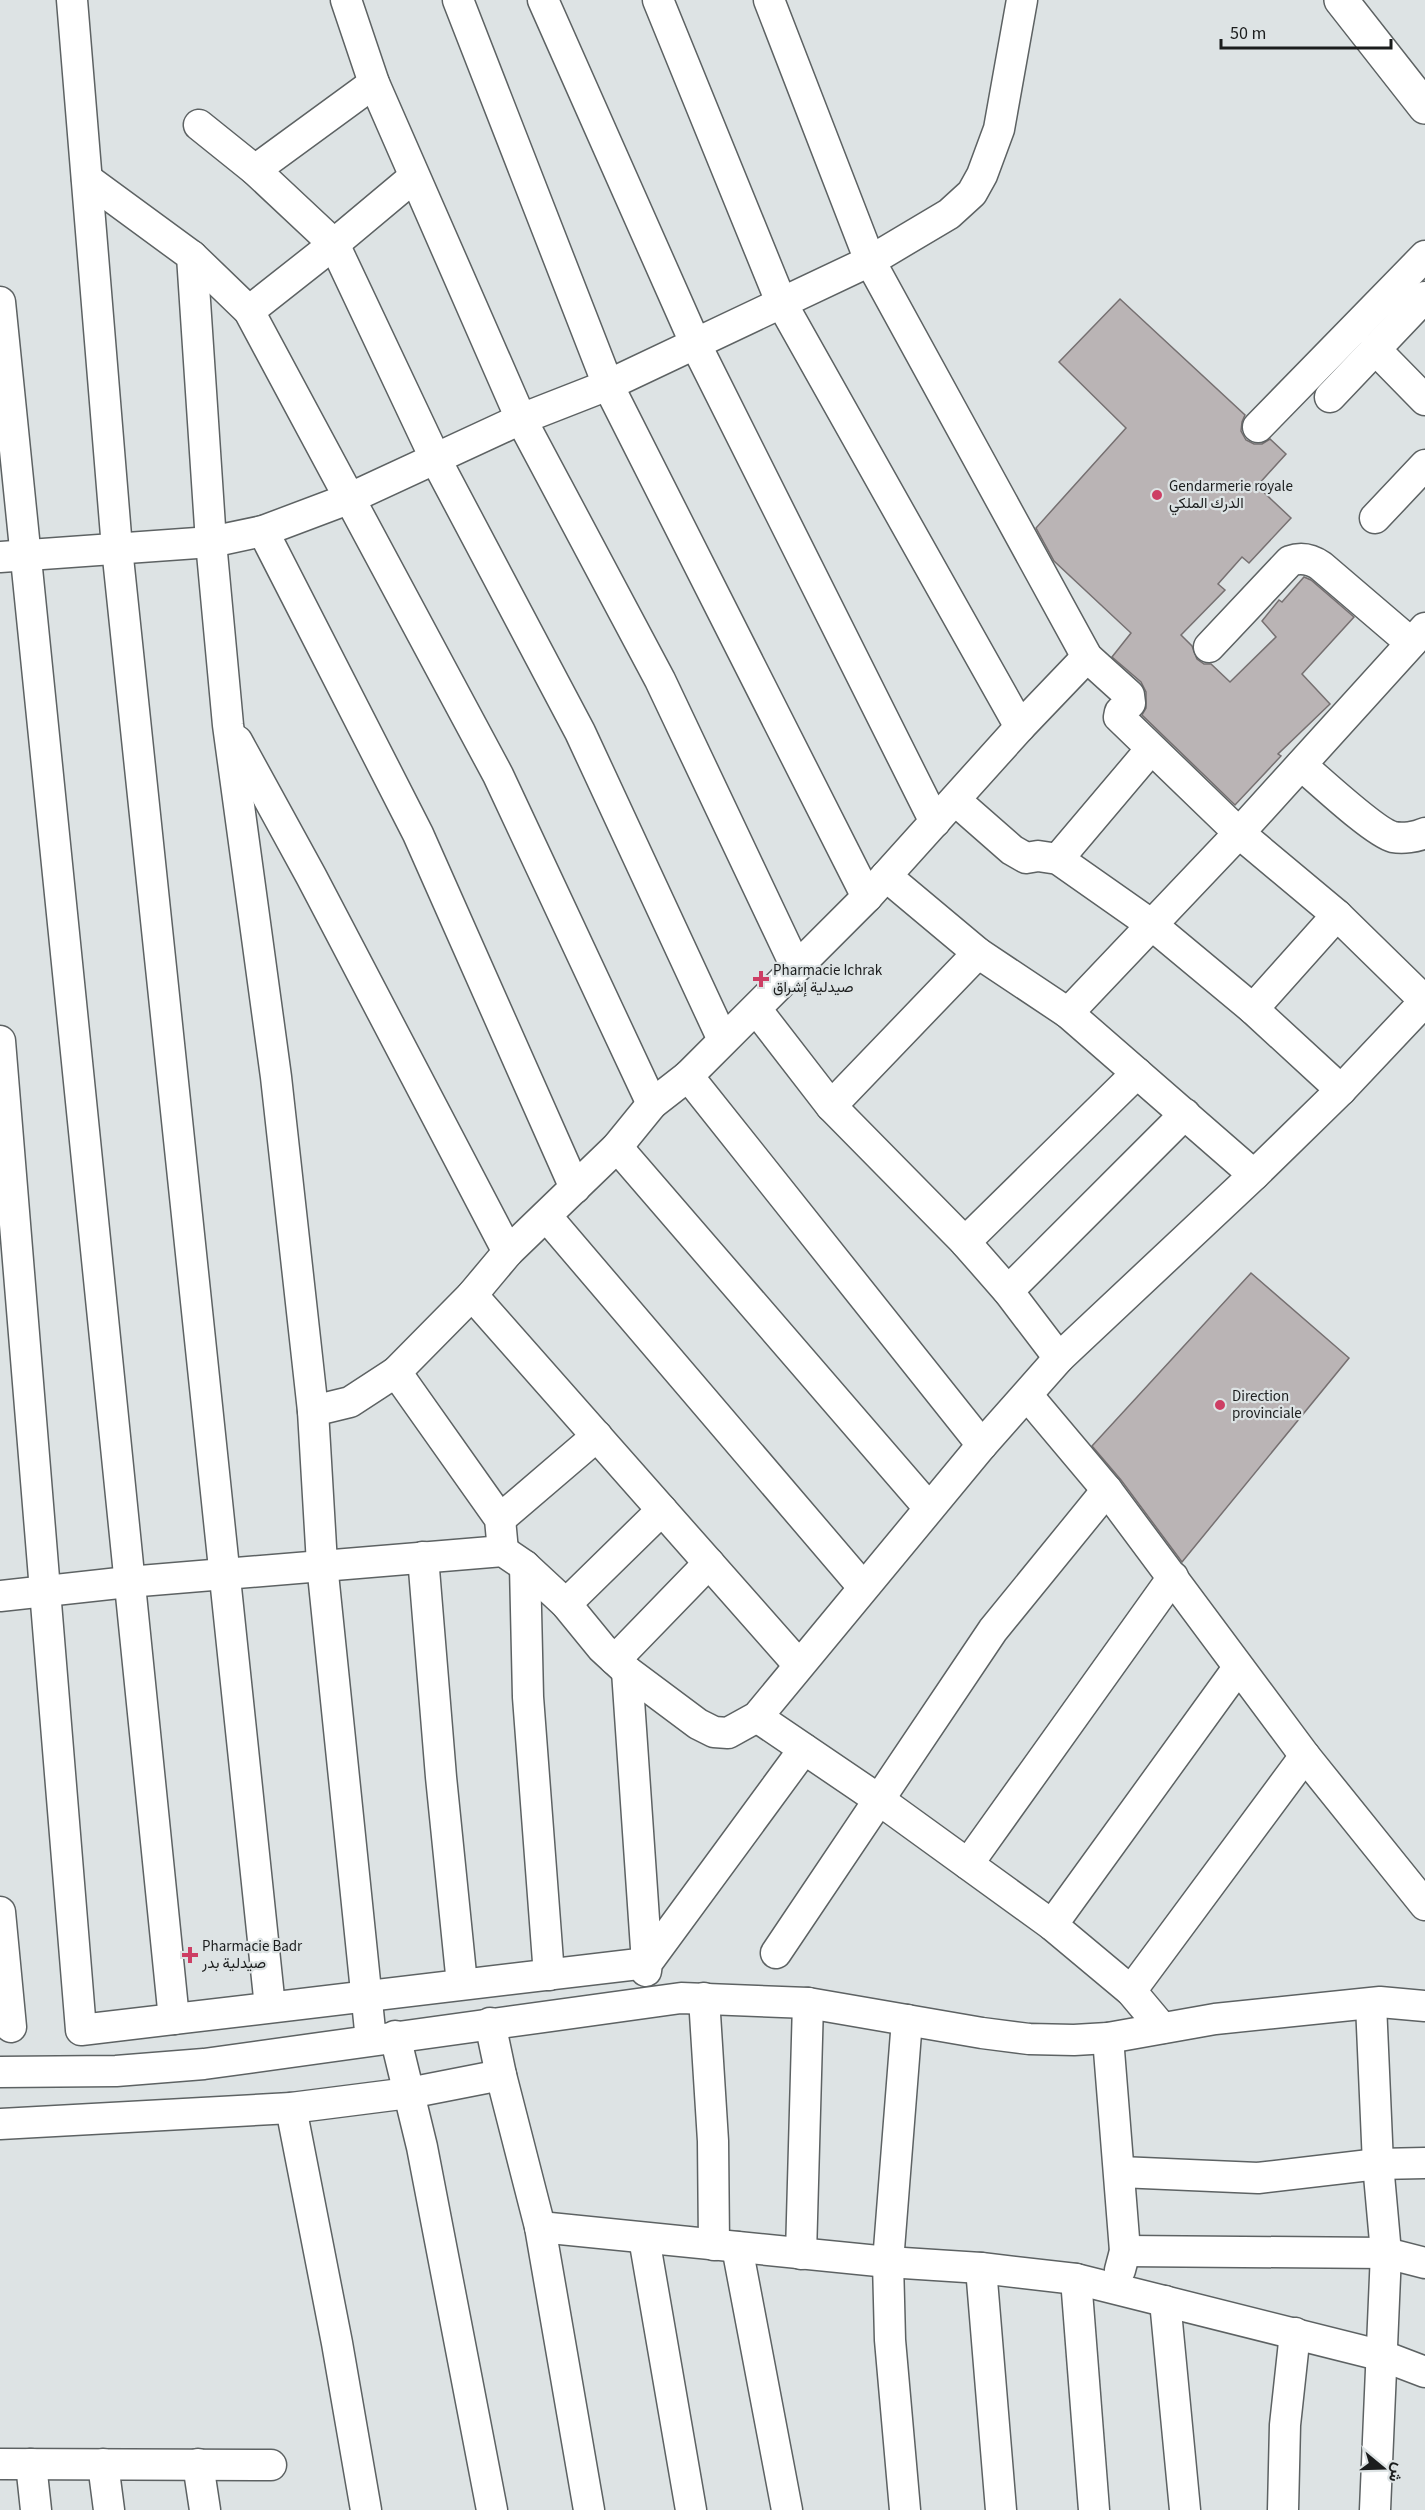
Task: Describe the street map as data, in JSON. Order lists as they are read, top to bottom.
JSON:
{
  "places": {
    "other": ["Gendarmerie royale الدرك الملكي", "Direction provinciale"],
    "health": ["Pharmacie Ichrak صيدلية إشراق", "Pharmacie Badr صيدلية بدر"]
  },
  "scale_bar": "50 m",
  "north": "right"
}
